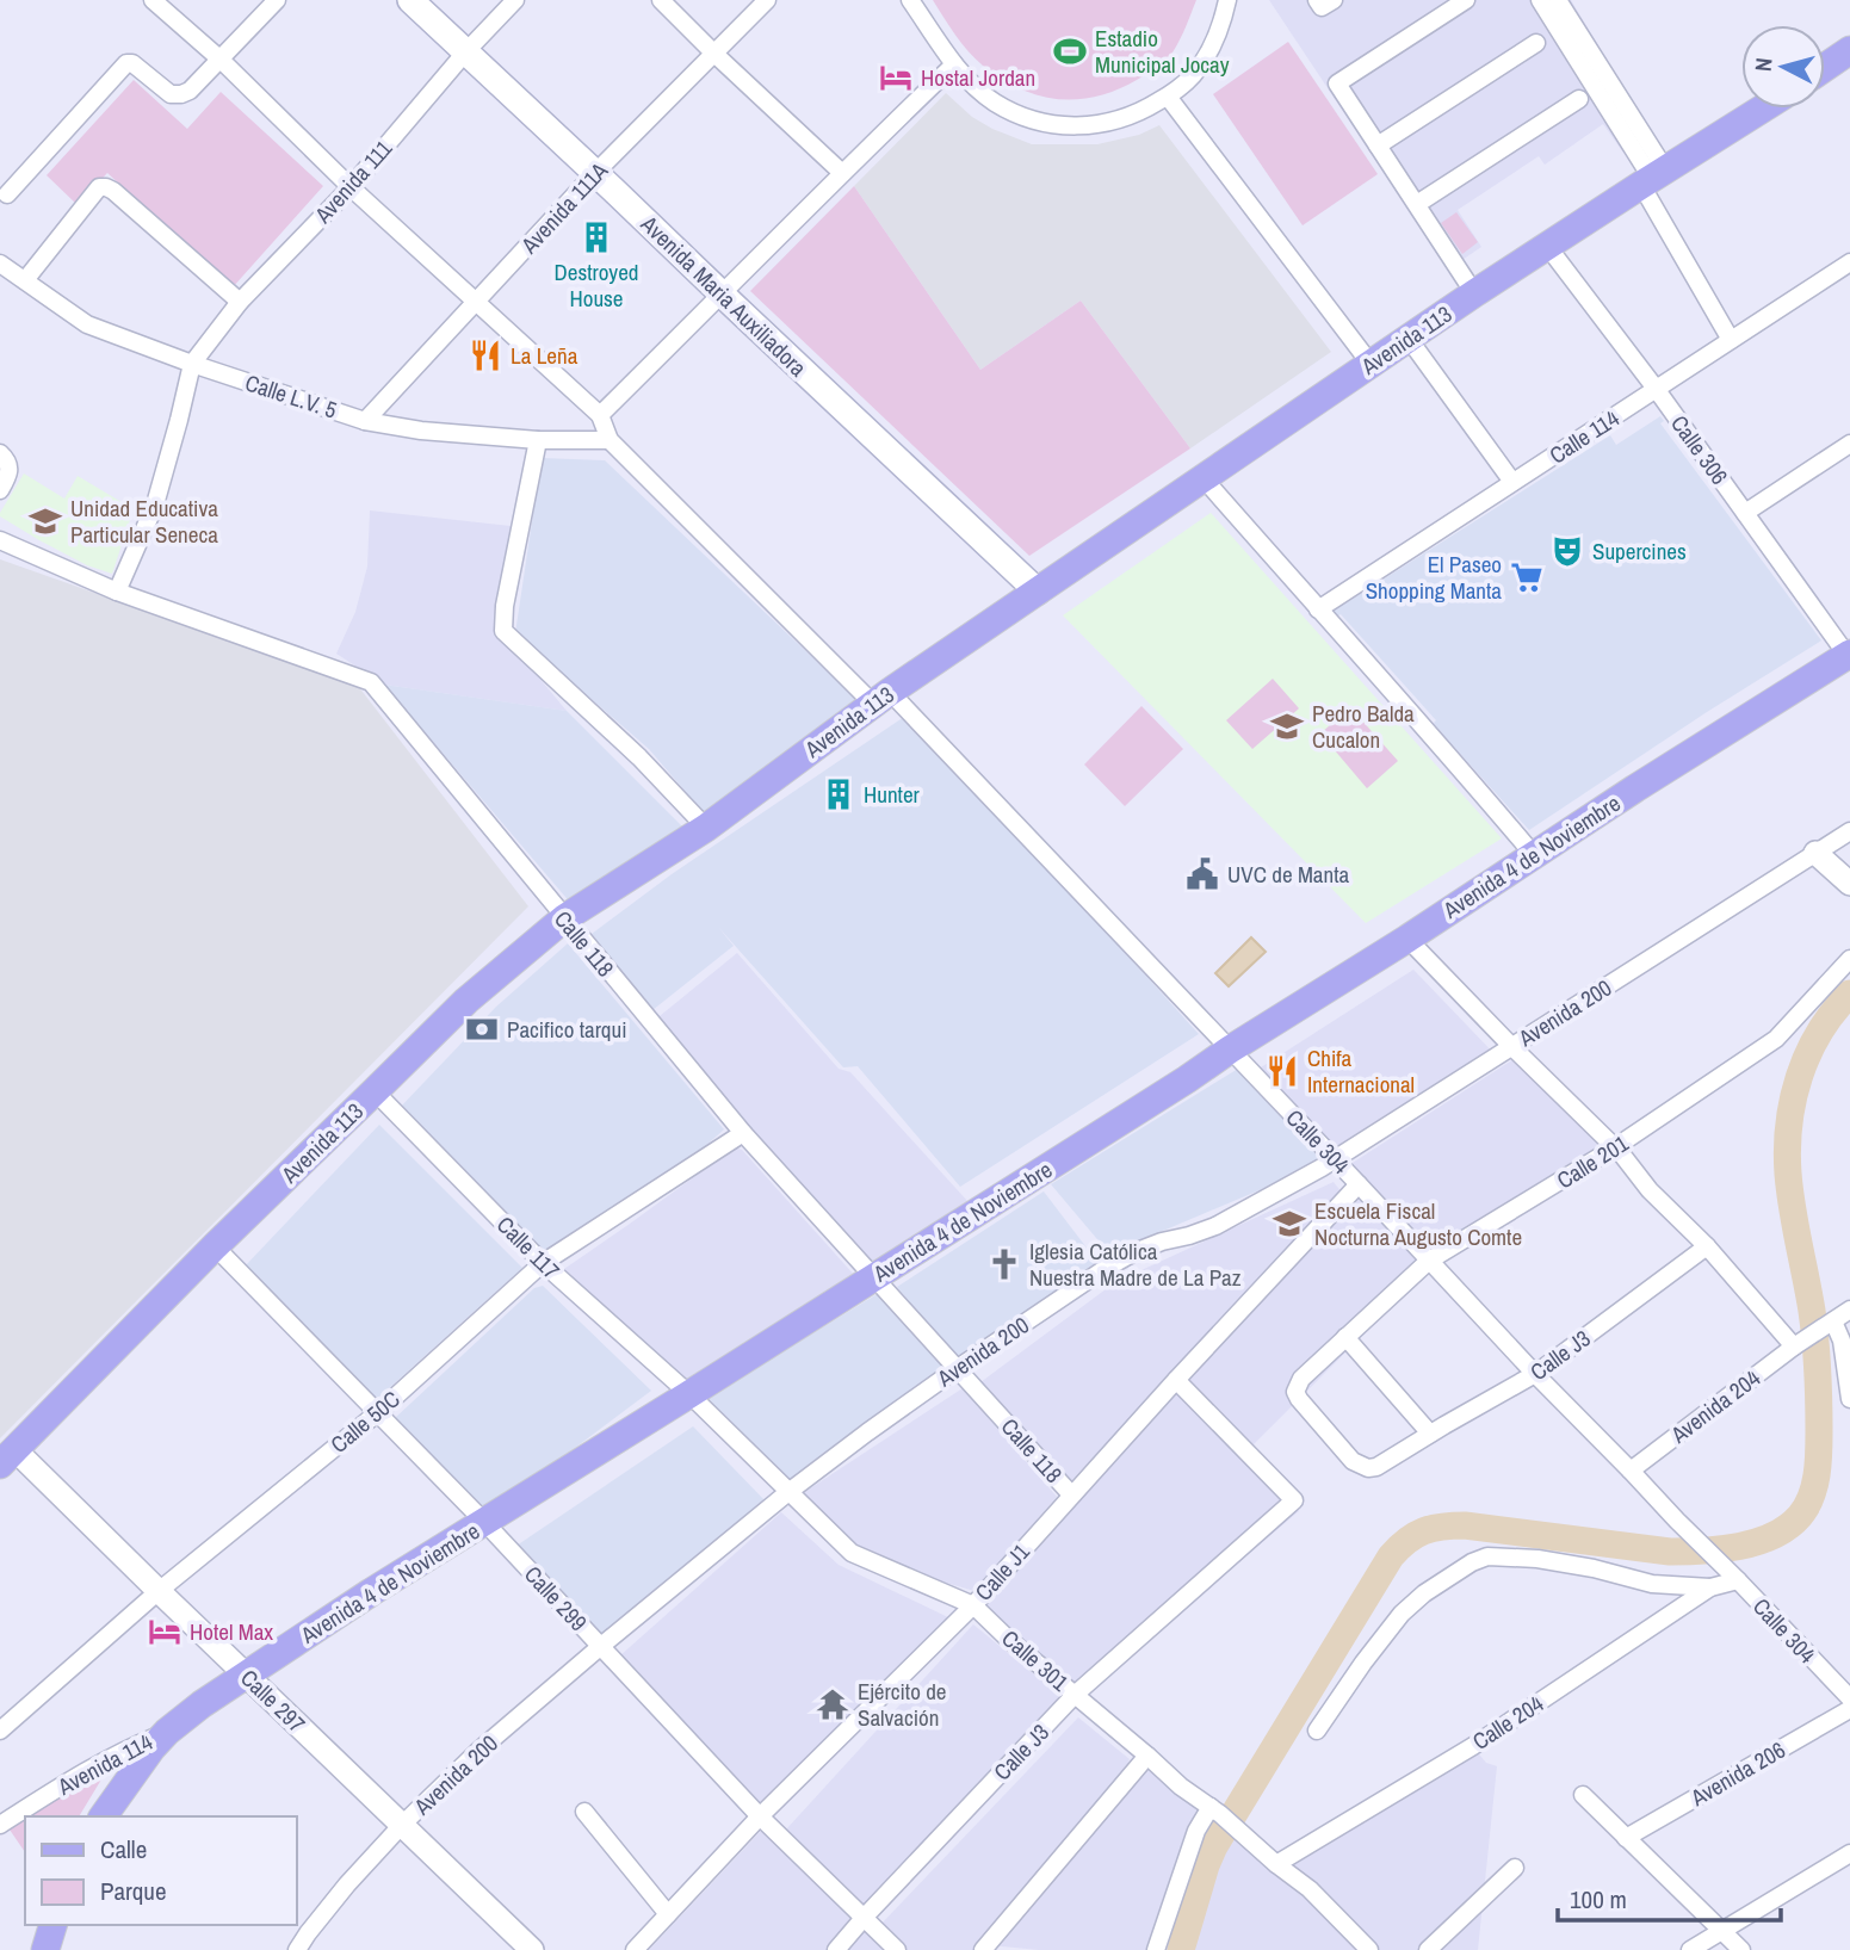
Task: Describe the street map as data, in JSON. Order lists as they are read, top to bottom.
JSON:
{
  "streets": {
    "main road": ["Avenida Maria Auxiliadora", "Avenida 113", "Avenida 4 de Noviembre"],
    "street": [
      "Avenida 111",
      "Avenida 111A",
      "Calle L.V. 5",
      "Calle 114",
      "Calle 306",
      "Calle 118",
      "Avenida 200",
      "Calle 304",
      "Calle 201",
      "Calle 117",
      "Calle J3",
      "Avenida 204",
      "Calle 50C",
      "Calle J1",
      "Calle 299",
      "Calle 301",
      "Calle 297",
      "Calle 204",
      "Avenida 114",
      "Avenida 206"
    ]
  },
  "crossings": [
    ["Avenida 111", "Avenida Maria Auxiliadora"],
    ["Avenida 111", "Calle L.V. 5"],
    ["Avenida 111A", "Avenida Maria Auxiliadora"],
    ["Avenida 111A", "Calle L.V. 5"],
    ["Avenida Maria Auxiliadora", "Avenida 113"],
    ["Avenida 113", "Calle 306"],
    ["Avenida 113", "Calle 118"],
    ["Avenida 113", "Calle 304"],
    ["Avenida 113", "Calle 117"],
    ["Avenida 113", "Calle 299"],
    ["Avenida 113", "Calle 297"],
    ["Calle L.V. 5", "Calle 304"],
    ["Calle 114", "Calle 306"],
    ["Calle 306", "Avenida 4 de Noviembre"],
    ["Avenida 4 de Noviembre", "Calle 118"],
    ["Avenida 4 de Noviembre", "Calle 304"],
    ["Avenida 4 de Noviembre", "Calle 117"],
    ["Avenida 4 de Noviembre", "Calle 299"],
    ["Avenida 4 de Noviembre", "Calle 301"],
    ["Avenida 4 de Noviembre", "Calle 297"],
    ["Avenida 4 de Noviembre", "Avenida 114"],
    ["Calle 118", "Avenida 200"],
    ["Calle 118", "Calle 50C"],
    ["Calle 118", "Calle J1"],
    ["Avenida 200", "Calle 304"],
    ["Avenida 200", "Calle 299"],
    ["Avenida 200", "Calle 301"],
    ["Avenida 200", "Calle 297"],
    ["Calle 304", "Calle 201"],
    ["Calle 304", "Calle J3"],
    ["Calle 304", "Avenida 204"],
    ["Calle 304", "Calle J1"],
    ["Calle 304", "Calle 204"],
    ["Calle 201", "Calle J3"],
    ["Calle 117", "Calle 50C"],
    ["Calle 117", "Calle 301"],
    ["Calle J3", "Calle J1"],
    ["Calle J3", "Calle 299"],
    ["Calle J3", "Calle 301"],
    ["Calle 50C", "Calle 299"],
    ["Calle 50C", "Calle 297"],
    ["Calle J1", "Calle 299"],
    ["Calle J1", "Calle 301"],
    ["Calle 301", "Calle 204"]
  ],
  "places": {
    "sports": ["Estadio Municipal Jocay"],
    "hotel": ["Hostal Jordan", "Hotel Max"],
    "building": ["Destroyed House", "Hunter"],
    "restaurant": ["La Leña", "Chifa Internacional"],
    "school or university": ["Unidad Educativa Particular Seneca", "Pedro Balda Cucalon", "Escuela Fiscal Nocturna Augusto Comte"],
    "theatre": ["Supercines"],
    "supermarket": ["El Paseo Shopping Manta"],
    "public building": ["UVC de Manta"],
    "bank": ["Pacifico tarqui"],
    "church": ["Iglesia Católica Nuestra Madre de La Paz"],
    "temple": ["Ejército de Salvación"]
  },
  "legend": ["Calle", "Parque"],
  "scale_bar": "100 m",
  "north": "left"
}
